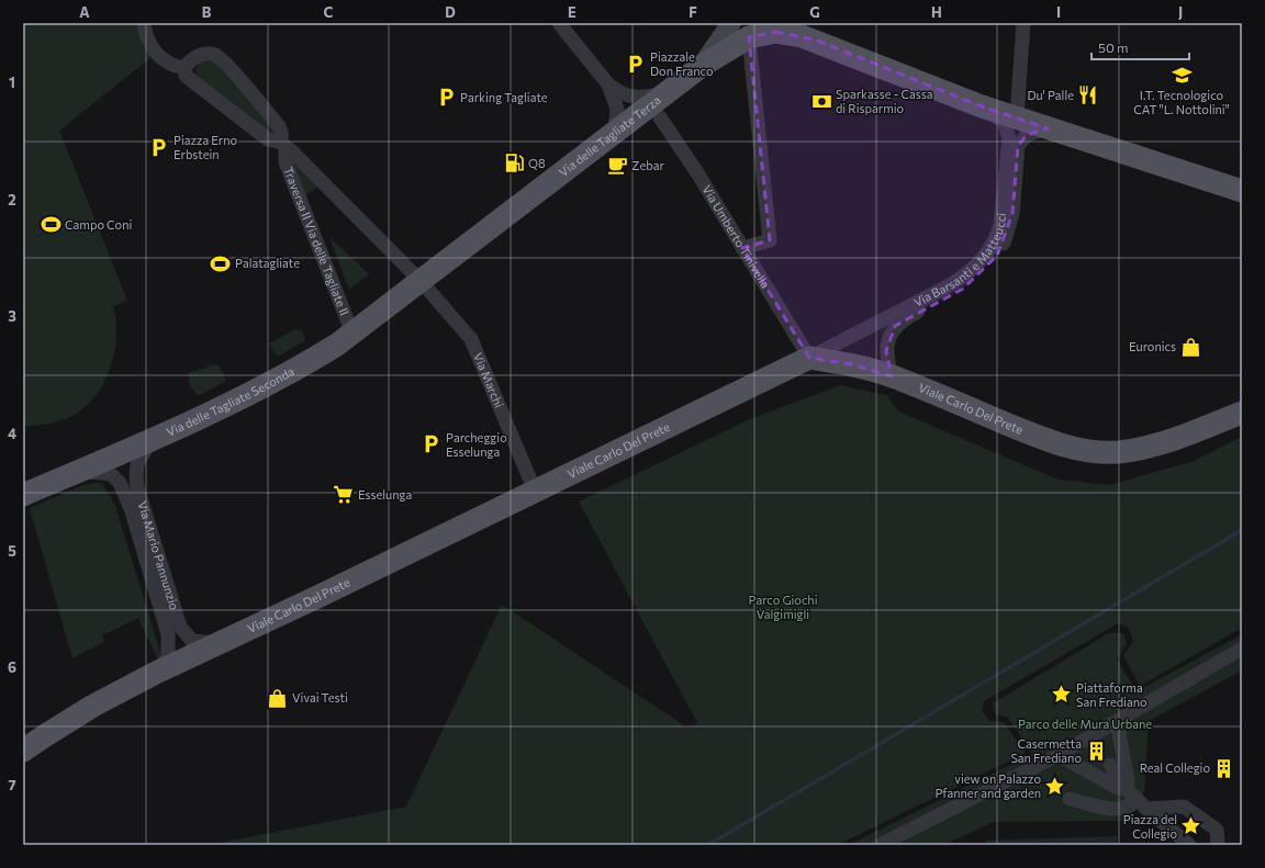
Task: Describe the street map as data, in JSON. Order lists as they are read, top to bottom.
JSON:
{
  "streets": {
    "main road": [
      "Via delle Tagliate Terza",
      "Via Barsanti e Matteucci",
      "Via delle Tagliate Seconda",
      "Viale Carlo Del Prete"
    ],
    "street": [
      "Via Umberto Tinivella",
      "Traversa II Via delle Tagliate II",
      "Via Marchi",
      "Via Mario Pannunzio"
    ]
  },
  "crossings": [
    ["Via delle Tagliate Terza", "Via Barsanti e Matteucci"],
    ["Via delle Tagliate Terza", "Via Marchi"],
    ["Via delle Tagliate Terza", "Via delle Tagliate Seconda"],
    ["Via Umberto Tinivella", "Via Barsanti e Matteucci"],
    ["Via Umberto Tinivella", "Viale Carlo Del Prete"],
    ["Traversa II Via delle Tagliate II", "Via Marchi"],
    ["Traversa II Via delle Tagliate II", "Via delle Tagliate Seconda"],
    ["Via Barsanti e Matteucci", "Viale Carlo Del Prete"],
    ["Via Marchi", "Via delle Tagliate Seconda"],
    ["Via Marchi", "Viale Carlo Del Prete"],
    ["Via delle Tagliate Seconda", "Via Mario Pannunzio"],
    ["Viale Carlo Del Prete", "Via Mario Pannunzio"]
  ],
  "parks": ["Parco Giochi Valgimigli", "Parco delle Mura Urbane"],
  "places": {
    "parking": [
      "Piazzale Don Franco",
      "Parking Tagliate",
      "Piazza Erno Erbstein",
      "Parcheggio Esselunga"
    ],
    "school or university": ["I.T. Tecnologico CAT \"L. Nottolini\""],
    "restaurant": ["Du' Palle"],
    "bank": ["Sparkasse - Cassa di Risparmio"],
    "fuel station": ["Q8"],
    "cafe": ["Zebar"],
    "sports": ["Campo Coni", "Palatagliate"],
    "shop": ["Euronics", "Vivai Testi"],
    "supermarket": ["Esselunga"],
    "place": ["Piattaforma San Frediano", "view on Palazzo Pfanner and garden", "Piazza del Collegio"],
    "building": ["Casermetta San Frediano", "Real Collegio"]
  },
  "scale_bar": "50 m",
  "grid": {
    "columns": [
      "A",
      "B",
      "C",
      "D",
      "E",
      "F",
      "G",
      "H",
      "I",
      "J"
    ],
    "rows": [
      "1",
      "2",
      "3",
      "4",
      "5",
      "6",
      "7"
    ]
  }
}
